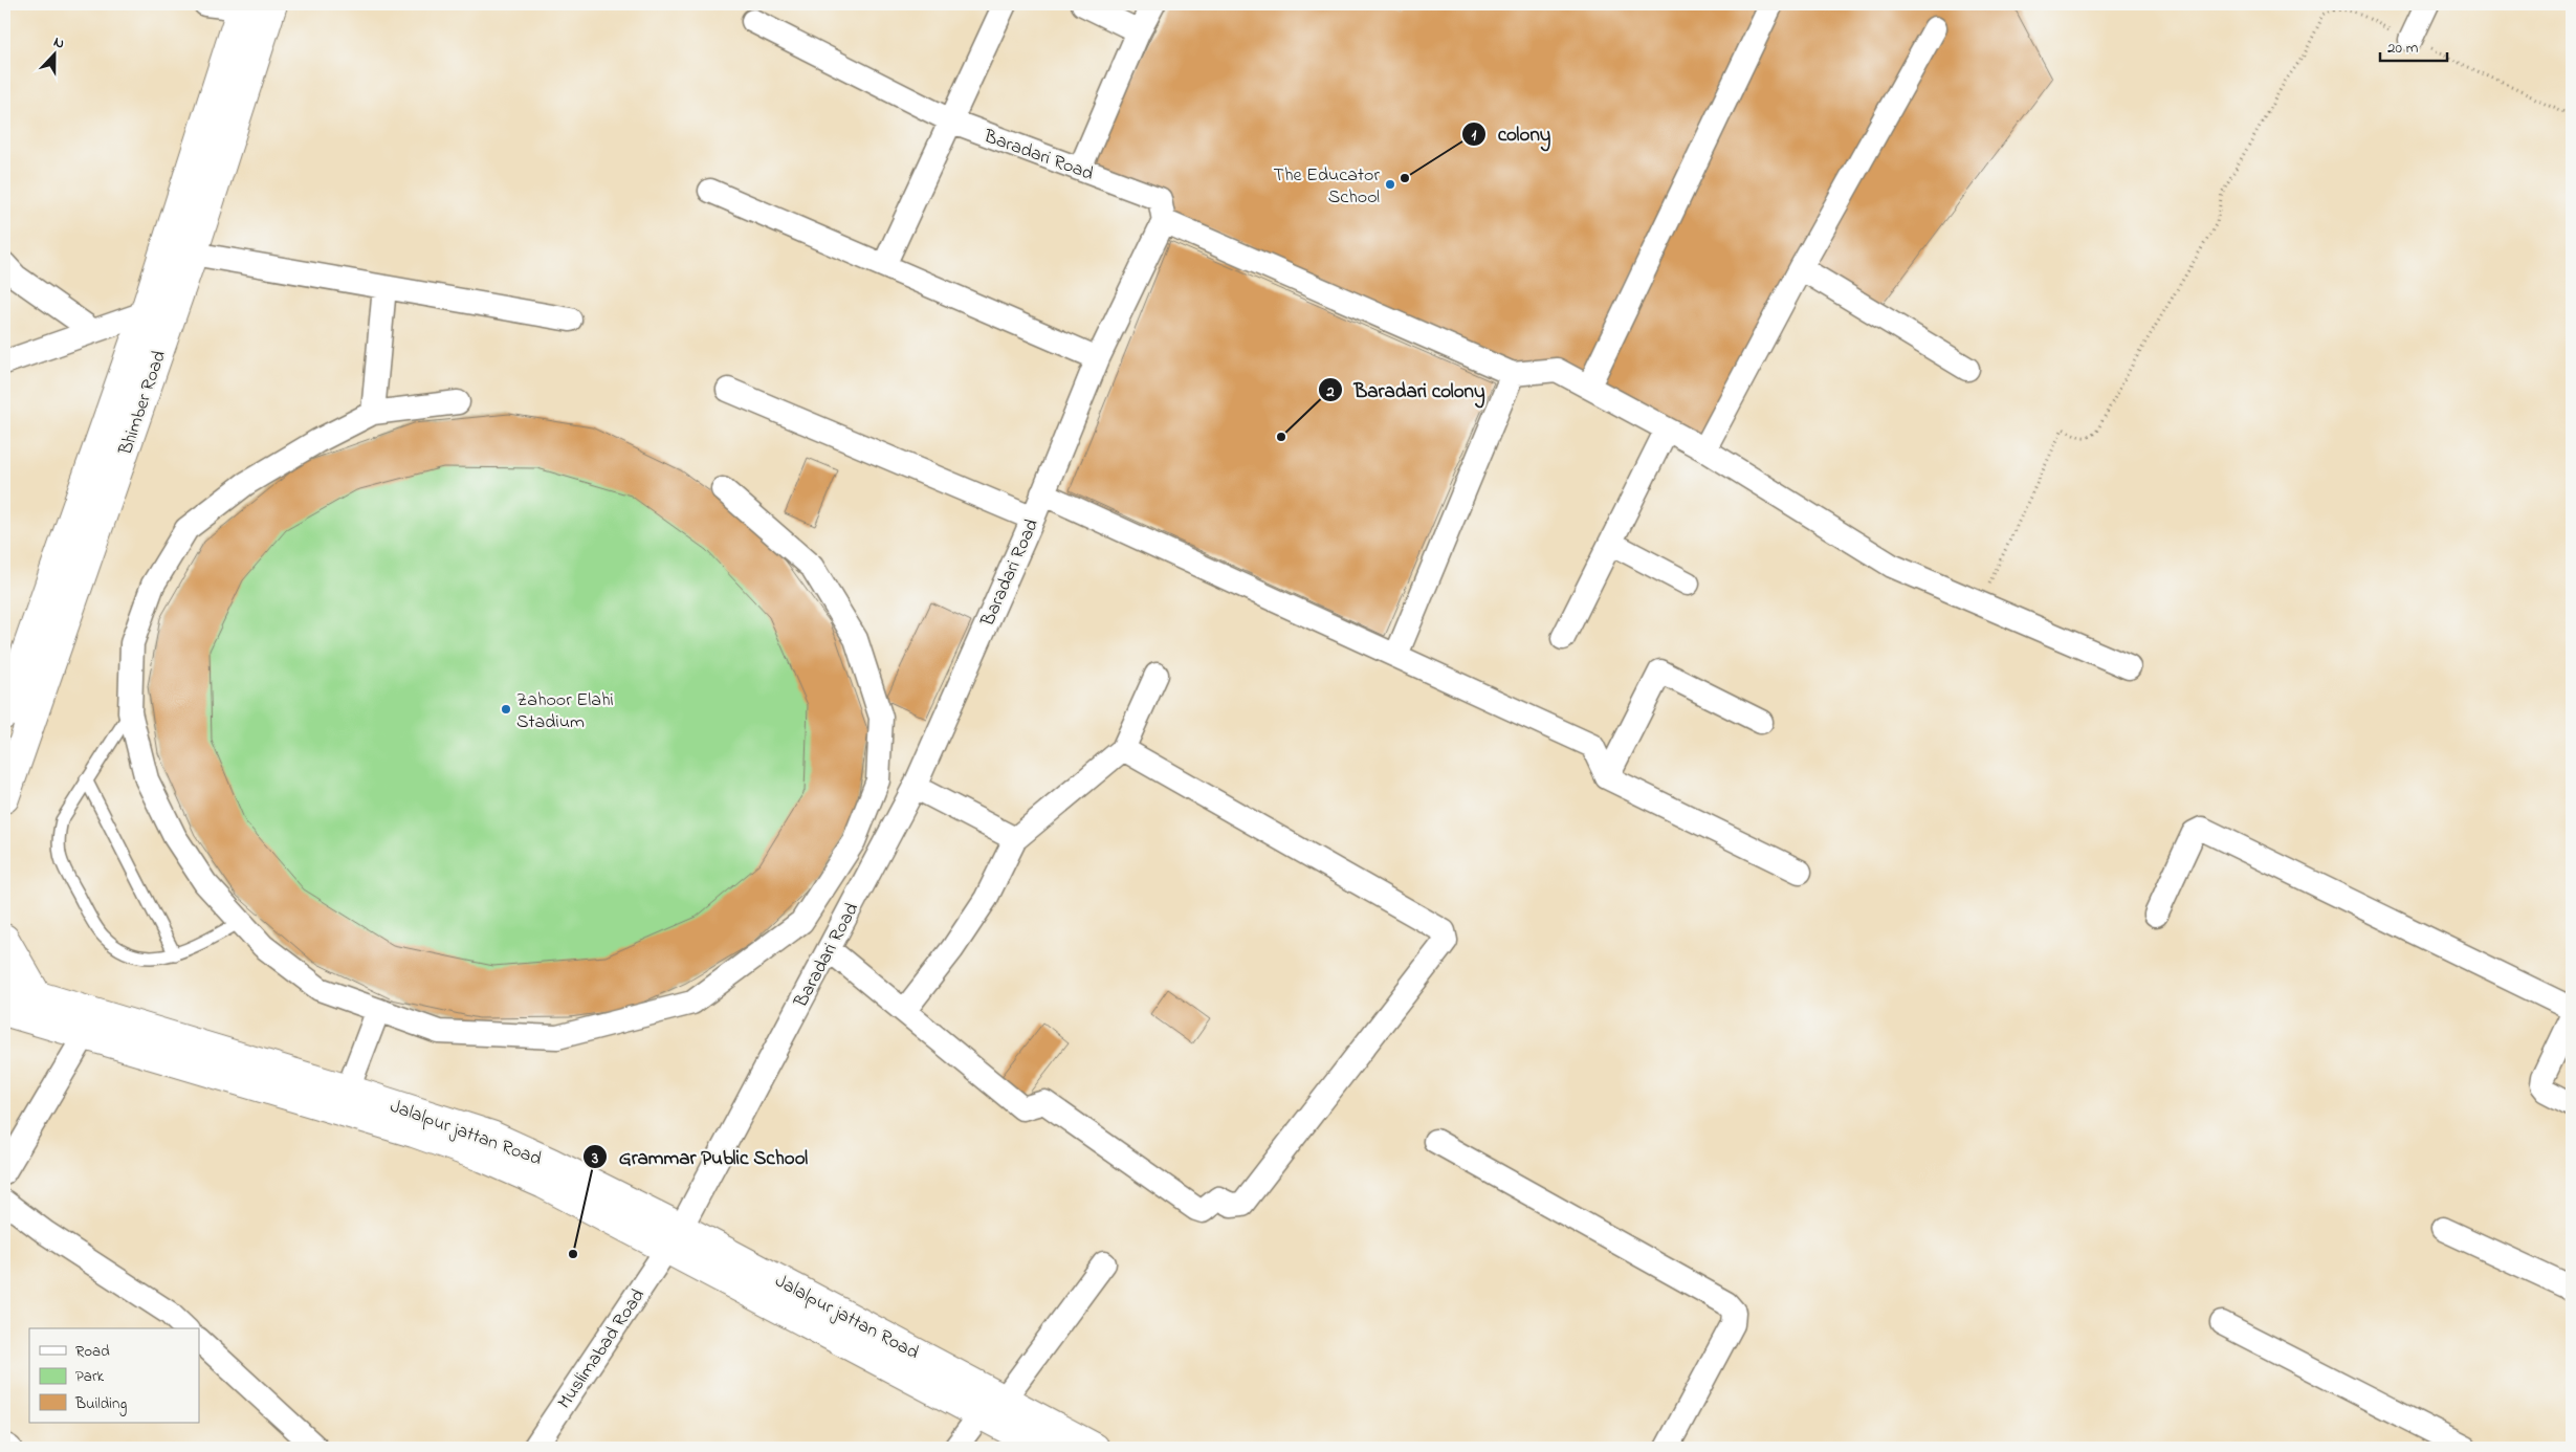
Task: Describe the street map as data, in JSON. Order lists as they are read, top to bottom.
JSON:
{
  "streets": {
    "main road": ["Bhimber Road", "Jalalpur jattan Road"],
    "street": ["Baradari Road", "Muslimabad Road"]
  },
  "crossings": [
    ["Baradari Road", "Jalalpur jattan Road"],
    ["Baradari Road", "Muslimabad Road"],
    ["Jalalpur jattan Road", "Muslimabad Road"]
  ],
  "places": [
    "colony",
    "The Educator School",
    "Baradari colony",
    "Zahoor Elahi Stadium",
    "Grammar Public School"
  ],
  "legend": ["Road", "Park", "Building"],
  "scale_bar": "20 m",
  "north": "top"
}
